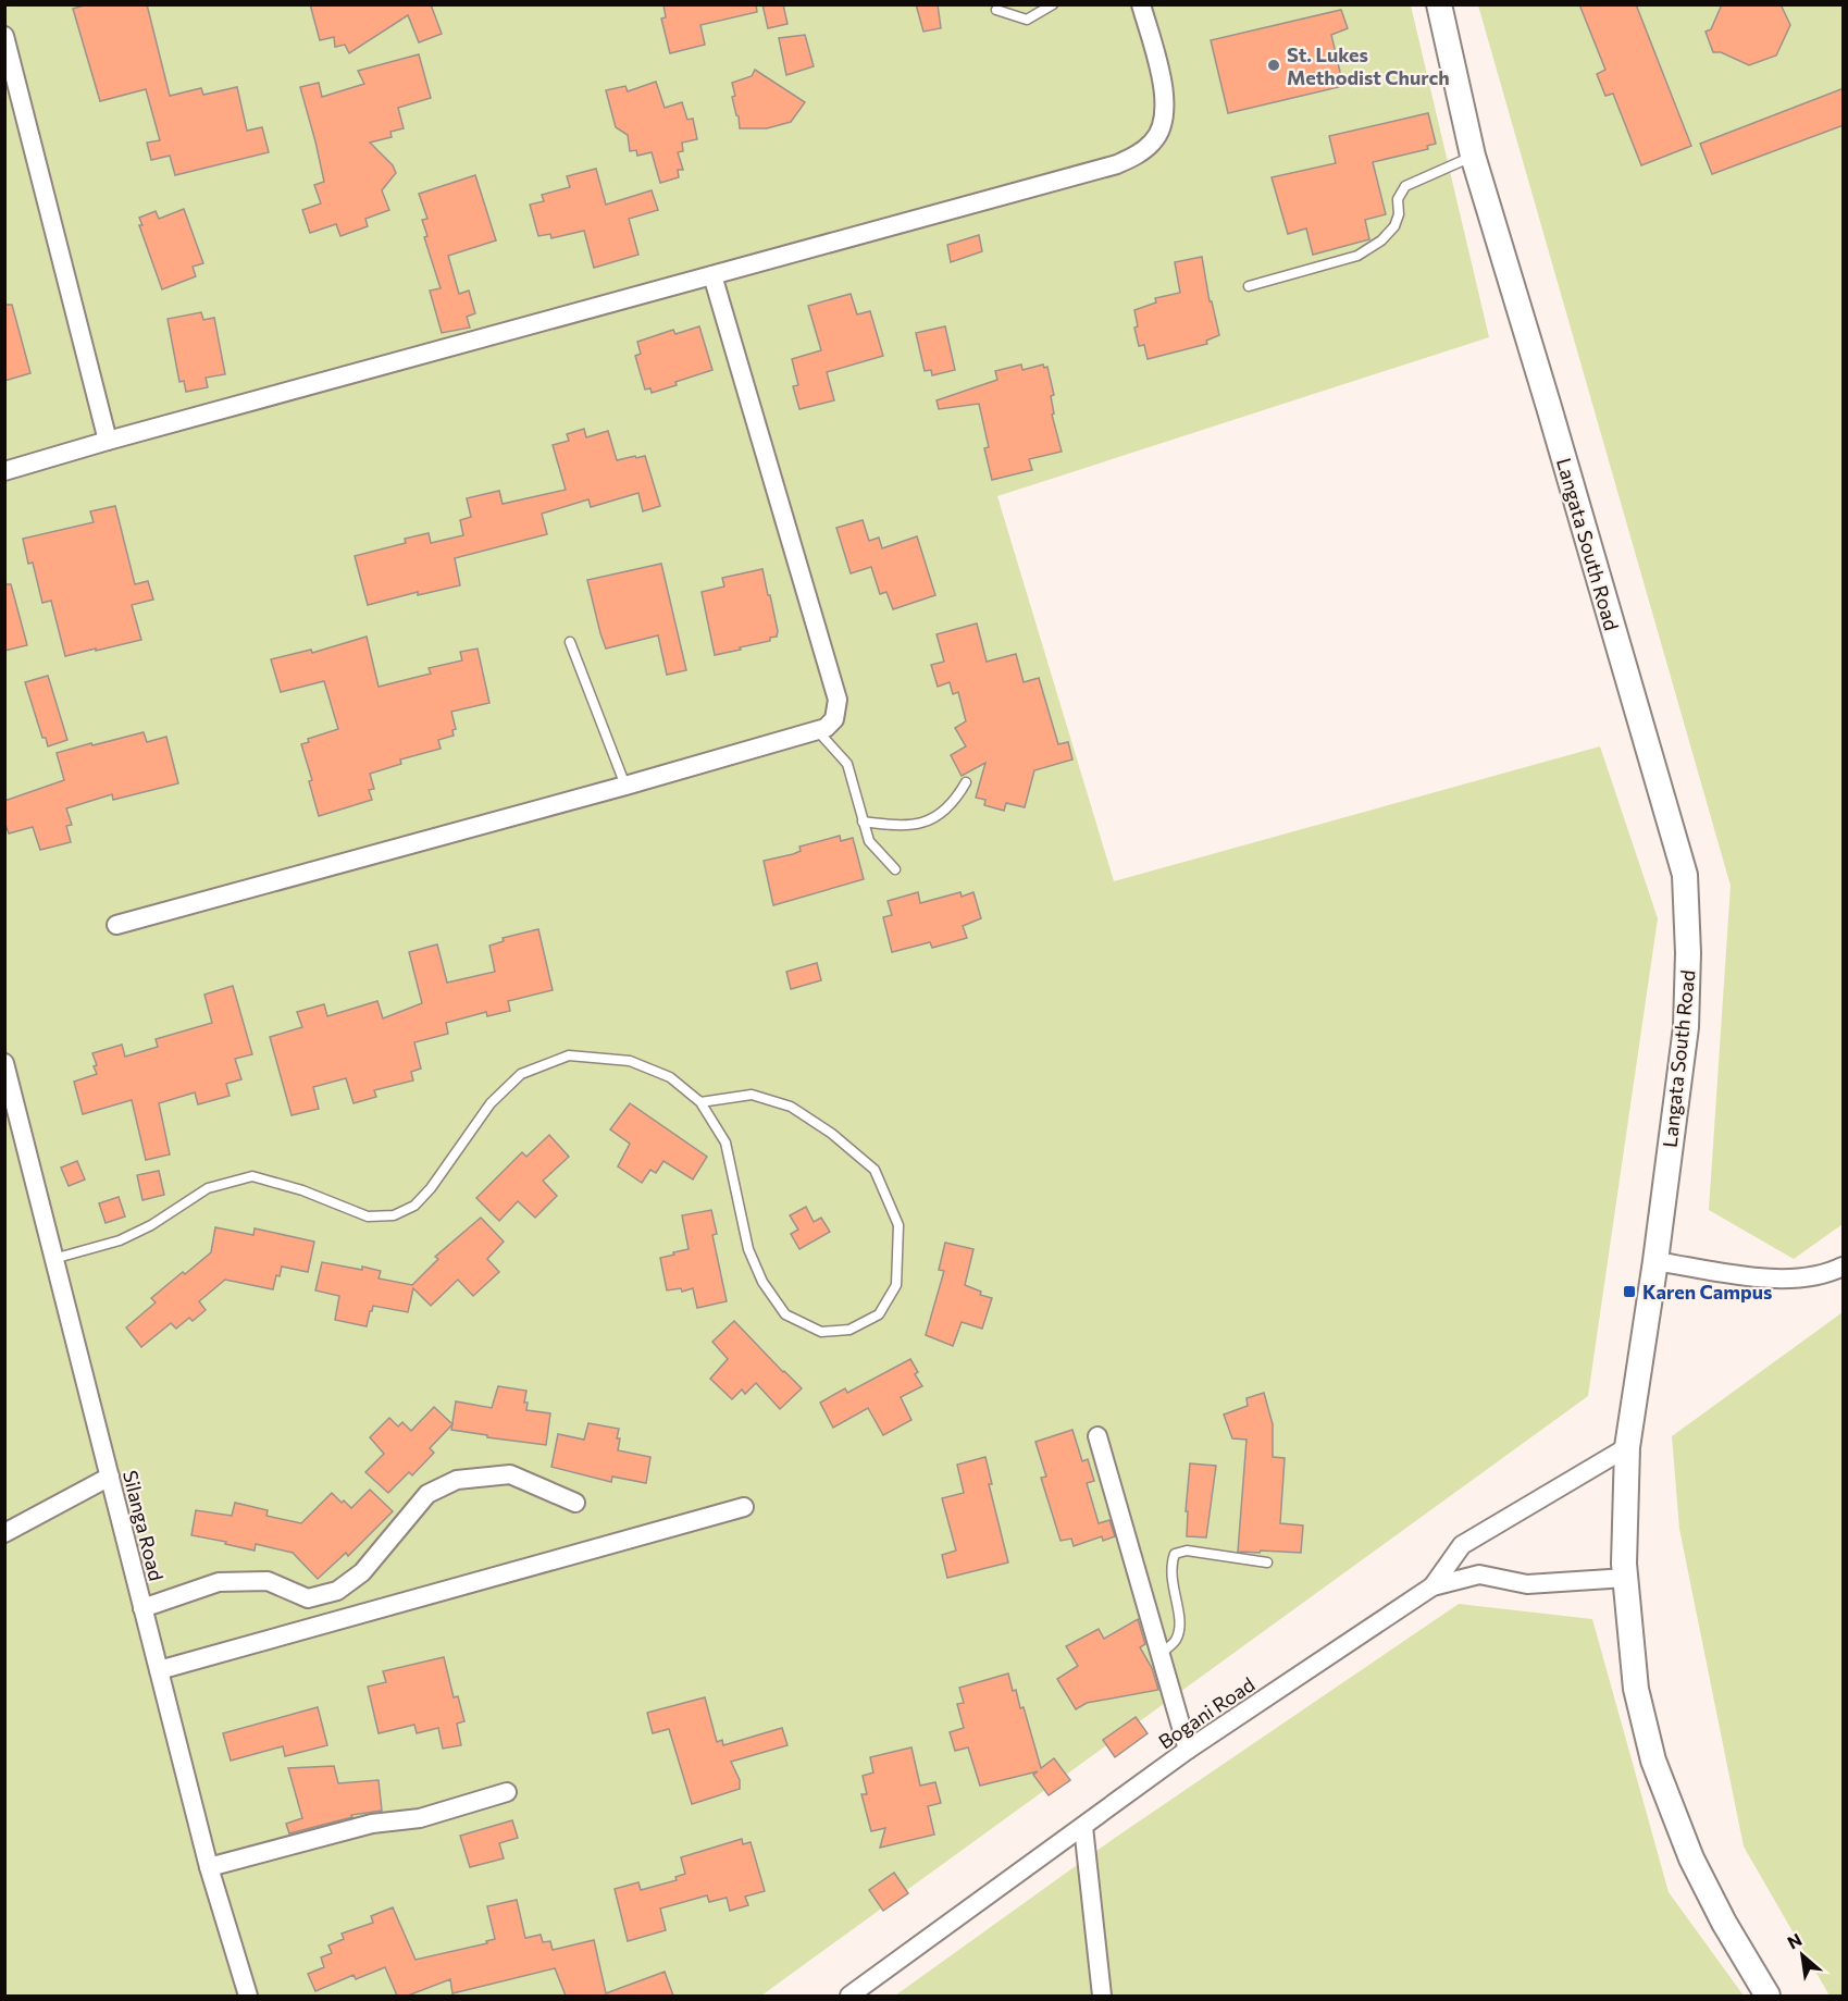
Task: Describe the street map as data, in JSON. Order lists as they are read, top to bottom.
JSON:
{
  "streets": {
    "street": ["Langata South Road", "Silanga Road", "Bogani Road"]
  },
  "crossings": [
    ["Langata South Road", "Bogani Road"]
  ],
  "places": {
    "other": ["St. Lukes Methodist Church"],
    "transit": ["Karen Campus"]
  },
  "north": "top left"
}
